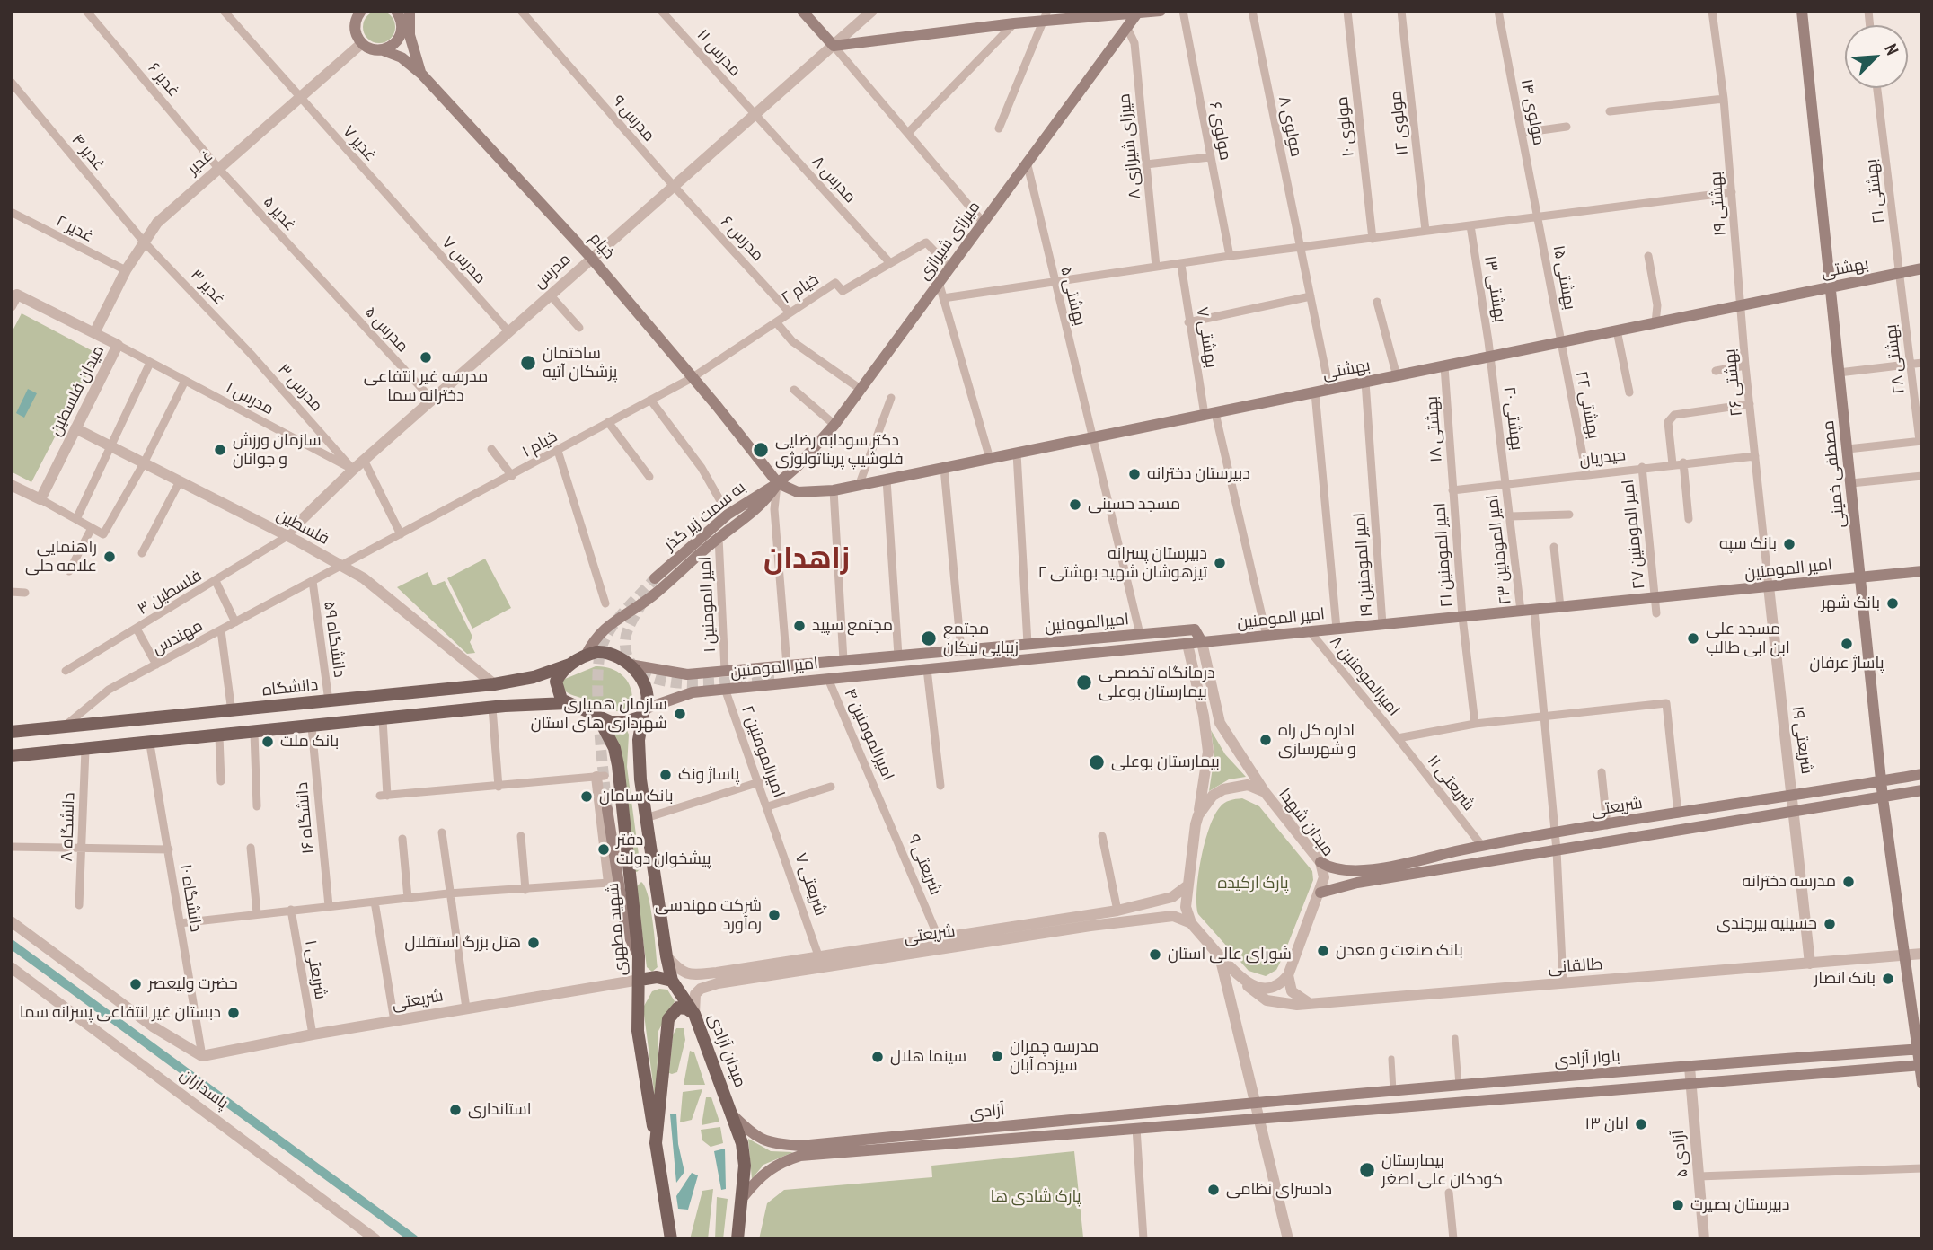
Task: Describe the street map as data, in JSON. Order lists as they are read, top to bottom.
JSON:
{
  "streets": {
    "main road": [
      "میرزای شیرازی",
      "خیام",
      "بهشتی",
      "مصطفی خمینی",
      "به سمت زیر گذر",
      "امیر المومنین",
      "امیرالمومنین",
      "دانشگاه",
      "شریعتی",
      "شهید مطهری",
      "میدان آزادی",
      "بلوار آزادی",
      "آزادی"
    ],
    "street": [
      "مدرس ۱۱",
      "غدیر ۶",
      "مولوی ۱۴",
      "مدرس ۹",
      "مولوی ۱۲",
      "مولوی ۸",
      "مولوی ۱۰",
      "مولوی ۶",
      "غدیر ۷",
      "میرزای شیرازی ۸",
      "غدیر ۴",
      "غدیر",
      "مدرس ۸",
      "بهشتی ۲۱",
      "بهشتی ۱۹",
      "غدیر ۵",
      "غدیر ۲",
      "مدرس ۶",
      "مدرس ۷",
      "مدرس",
      "بهشتی ۱۵",
      "غدیر ۳",
      "خیام ۲",
      "بهشتی ۱۳",
      "بهشتی ۵",
      "مدرس ۵",
      "بهشتی ۷",
      "بهشتی ۲۸",
      "بهشتی ۲۶",
      "مدرس ۳",
      "میدان فلسطین",
      "مدرس ۱",
      "بهشتی ۲۲",
      "بهشتی ۲۰",
      "بهشتی ۱۸",
      "خیام ۱",
      "حیدریان",
      "فلسطین",
      "امیر المومنین ۲۷",
      "امیر المومنین ۲۳",
      "امیر المومنین ۲۱",
      "امیر المومنین ۱۹",
      "فلسطین ۳",
      "امیر المومنین ۱",
      "مهندس",
      "دانشگاه ۵۹",
      "امیرالمومنین ۸",
      "امیرالمومنین ۴",
      "شریعتی ۱۹",
      "امیرالمومنین ۲",
      "شریعتی ۱۱",
      "دانشگاه ۱۶",
      "میدان شهدا",
      "دانشگاه ۸",
      "شریعتی ۹",
      "شریعتی ۷",
      "دانشگاه ۱۰",
      "طالقانی",
      "شریعتی ۱",
      "پاسداران",
      "آزادی ۵"
    ]
  },
  "crossings": [
    ["مدرس ۱۱", "مدرس ۸"],
    ["مدرس ۱۱", "مدرس"],
    ["غدیر ۶", "غدیر"],
    ["غدیر ۶", "غدیر ۵"],
    ["مولوی ۱۴", "بهشتی ۱۵"],
    ["مدرس ۹", "مدرس ۶"],
    ["مدرس ۹", "مدرس"],
    ["مولوی ۸", "بهشتی"],
    ["غدیر ۷", "غدیر"],
    ["غدیر ۷", "مدرس ۷"],
    ["میرزای شیرازی ۸", "میرزای شیرازی"],
    ["غدیر ۴", "غدیر"],
    ["غدیر ۴", "غدیر ۳"],
    ["غدیر", "غدیر ۵"],
    ["غدیر", "غدیر ۲"],
    ["غدیر", "خیام"],
    ["غدیر", "غدیر ۳"],
    ["غدیر", "میدان فلسطین"],
    ["مدرس ۸", "مدرس"],
    ["مدرس ۸", "خیام ۲"],
    ["بهشتی ۲۱", "بهشتی"],
    ["بهشتی ۲۱", "بهشتی ۲۸"],
    ["بهشتی ۱۹", "بهشتی"],
    ["بهشتی ۱۹", "بهشتی ۲۶"],
    ["غدیر ۵", "مدرس ۵"],
    ["مدرس ۶", "مدرس"],
    ["مدرس ۶", "خیام ۲"],
    ["میرزای شیرازی", "خیام"],
    ["میرزای شیرازی", "بهشتی"],
    ["میرزای شیرازی", "خیام ۲"],
    ["میرزای شیرازی", "بهشتی ۵"],
    ["میرزای شیرازی", "به سمت زیر گذر"],
    ["خیام", "بهشتی"],
    ["خیام", "مدرس"],
    ["خیام", "خیام ۲"],
    ["خیام", "خیام ۱"],
    ["خیام", "به سمت زیر گذر"],
    ["مدرس ۷", "مدرس"],
    ["بهشتی", "بهشتی ۱۵"],
    ["بهشتی", "بهشتی ۱۳"],
    ["بهشتی", "بهشتی ۵"],
    ["بهشتی", "بهشتی ۷"],
    ["بهشتی", "بهشتی ۲۸"],
    ["بهشتی", "بهشتی ۲۶"],
    ["بهشتی", "بهشتی ۲۲"],
    ["بهشتی", "بهشتی ۲۰"],
    ["بهشتی", "بهشتی ۱۸"],
    ["بهشتی", "مصطفی خمینی"],
    ["بهشتی", "به سمت زیر گذر"],
    ["بهشتی", "امیر المومنین ۱۹"],
    ["مدرس", "مدرس ۵"],
    ["مدرس", "مدرس ۳"],
    ["مدرس", "مدرس ۱"],
    ["مدرس", "فلسطین"],
    ["مدرس", "فلسطین ۳"],
    ["بهشتی ۱۵", "بهشتی ۲۲"],
    ["غدیر ۳", "مدرس ۳"],
    ["خیام ۲", "خیام ۱"],
    ["بهشتی ۱۳", "بهشتی ۲۰"],
    ["بهشتی ۵", "امیرالمومنین"],
    ["بهشتی ۷", "امیر المومنین"],
    ["بهشتی ۲۶", "حیدریان"],
    ["بهشتی ۲۶", "امیر المومنین"],
    ["بهشتی ۲۶", "شریعتی ۱۹"],
    ["مدرس ۳", "مدرس ۱"],
    ["میدان فلسطین", "مدرس ۱"],
    ["میدان فلسطین", "فلسطین"],
    ["بهشتی ۲۲", "حیدریان"],
    ["بهشتی ۲۰", "حیدریان"],
    ["بهشتی ۲۰", "امیر المومنین ۲۳"],
    ["بهشتی ۱۸", "حیدریان"],
    ["بهشتی ۱۸", "امیر المومنین ۲۱"],
    ["خیام ۱", "فلسطین"],
    ["خیام ۱", "مهندس"],
    ["حیدریان", "امیر المومنین ۲۷"],
    ["حیدریان", "امیر المومنین ۲۳"],
    ["حیدریان", "امیر المومنین ۲۱"],
    ["مصطفی خمینی", "امیر المومنین"],
    ["مصطفی خمینی", "شریعتی"],
    ["مصطفی خمینی", "طالقانی"],
    ["مصطفی خمینی", "بلوار آزادی"],
    ["فلسطین", "فلسطین ۳"],
    ["فلسطین", "مهندس"],
    ["فلسطین", "دانشگاه"],
    ["امیر المومنین ۲۷", "امیر المومنین"],
    ["امیر المومنین ۲۳", "امیر المومنین"],
    ["امیر المومنین ۲۱", "امیر المومنین"],
    ["امیر المومنین ۱۹", "امیر المومنین"],
    ["امیر المومنین", "امیرالمومنین"],
    ["امیر المومنین", "امیرالمومنین ۸"],
    ["امیر المومنین", "دانشگاه"],
    ["امیر المومنین", "امیرالمومنین ۴"],
    ["امیر المومنین", "شریعتی ۱۹"],
    ["امیر المومنین", "امیرالمومنین ۲"],
    ["امیر المومنین", "شهید مطهری"],
    ["امیر المومنین ۱", "امیرالمومنین"],
    ["امیرالمومنین", "دانشگاه"],
    ["امیرالمومنین", "شهید مطهری"],
    ["مهندس", "دانشگاه ۵۹"],
    ["مهندس", "دانشگاه"],
    ["دانشگاه ۵۹", "دانشگاه"],
    ["امیرالمومنین ۸", "شریعتی ۱۱"],
    ["دانشگاه", "شهید مطهری"],
    ["امیرالمومنین ۴", "شریعتی ۹"],
    ["شریعتی ۱۹", "شریعتی"],
    ["شریعتی ۱۹", "طالقانی"],
    ["امیرالمومنین ۲", "شریعتی ۷"],
    ["شریعتی ۱۱", "شریعتی"],
    ["شریعتی", "میدان شهدا"],
    ["شریعتی", "شریعتی ۷"],
    ["شریعتی", "دانشگاه ۱۰"],
    ["شریعتی", "شهید مطهری"],
    ["شریعتی", "طالقانی"],
    ["شریعتی", "شریعتی ۱"],
    ["شریعتی", "میدان آزادی"],
    ["میدان شهدا", "طالقانی"],
    ["شهید مطهری", "میدان آزادی"],
    ["میدان آزادی", "آزادی"],
    ["بلوار آزادی", "آزادی"],
    ["بلوار آزادی", "آزادی ۵"]
  ],
  "districts": ["زاهدان"],
  "parks": ["پارک ارکیده", "پارک شادی ها"],
  "places": [
    "مدرسه غیر انتفاعی دخترانه سما",
    "ساختمان پزشکان آتیه",
    "سازمان ورزش و جوانان",
    "دکتر سودابه رضایی فلوشیپ پریناتولوژی",
    "دبیرستان دخترانه",
    "مسجد حسینی",
    "بانک سپه",
    "راهنمایی علامه حلی",
    "دبیرستان پسرانه تیزهوشان شهید بهشتی ۲",
    "بانک شهر",
    "مجتمع سپید",
    "مجتمع زیبایی نیکان",
    "مسجد علی ابن ابی طالب",
    "پاساژ عرفان",
    "درمانگاه تخصصی بیمارستان بوعلی",
    "سازمان همیاری شهرداری های استان",
    "اداره کل راه و شهرسازی",
    "بانک ملت",
    "بیمارستان بوعلی",
    "پاساژ ونک",
    "بانک سامان",
    "دفتر پیشخوان دولت",
    "مدرسه دخترانه",
    "شرکت مهندسی ره‌آورد",
    "حسینیه بیرجندی",
    "هتل بزرگ استقلال",
    "بانک صنعت و معدن",
    "شورای عالی استان",
    "بانک انصار",
    "حضرت ولیعصر",
    "دبستان غیر انتفاعی پسرانه سما",
    "مدرسه چمران سیزده آبان",
    "سینما هلال",
    "استانداری",
    "۱۳ ابان",
    "بیمارستان کودکان علی اصغر",
    "دادسرای نظامی",
    "دبیرستان بصیرت"
  ],
  "north": "top right"
}
